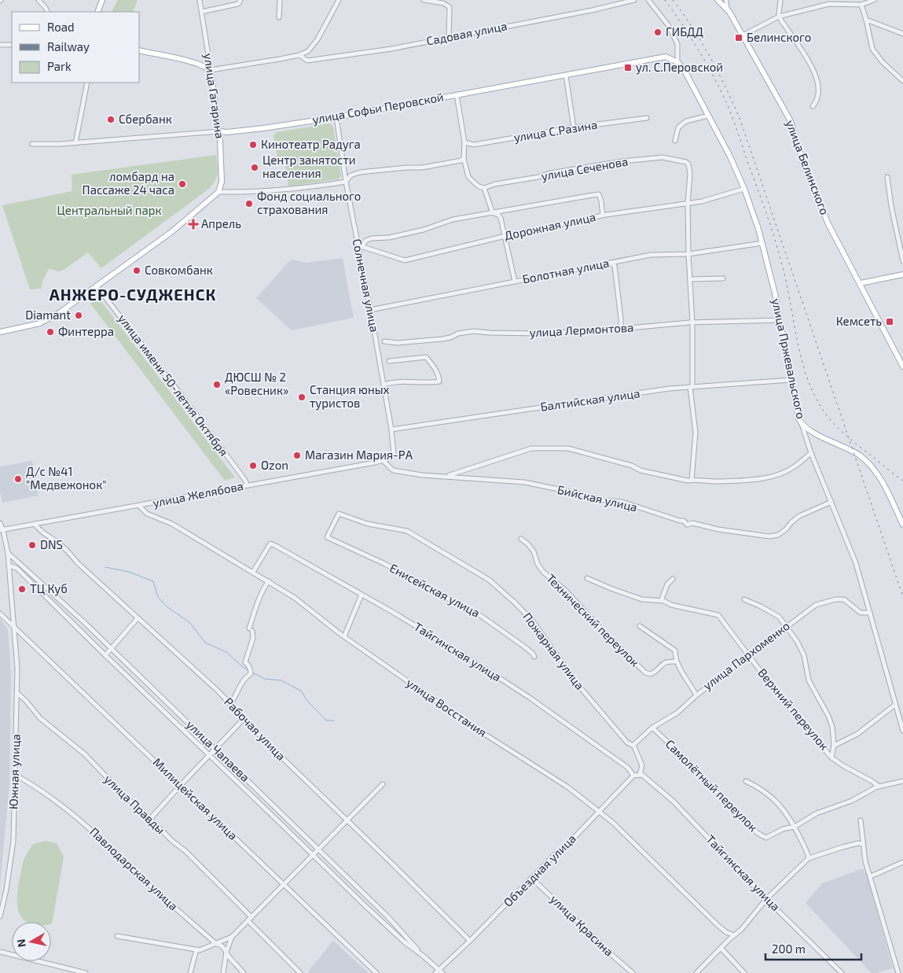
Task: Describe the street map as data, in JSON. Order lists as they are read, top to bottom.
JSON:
{
  "streets": {
    "main road": [
      "улица Гагарина",
      "улица Софьи Перовской",
      "улица Белинского",
      "улица Пржевальского"
    ],
    "street": [
      "Садовая улица",
      "улица С.Разина",
      "улица Сеченова",
      "Дорожная улица",
      "Болотная улица",
      "Солнечная улица",
      "улица Лермонтова",
      "улица имени 50-летия Октября",
      "Балтийская улица",
      "улица Желябова",
      "Бийская улица",
      "Енисейская улица",
      "Технический переулок",
      "Пожарная улица",
      "Тайгинская улица",
      "улица Пархоменко",
      "улица Восстания",
      "Верхний переулок",
      "Рабочая улица",
      "улица Чапаева",
      "Южная улица",
      "Самолётный переулок",
      "Милицейская улица",
      "улица Правды",
      "Павлодарская улица",
      "Объездная улица",
      "улица Красина"
    ]
  },
  "crossings": [
    ["улица Гагарина", "улица Софьи Перовской"],
    ["улица Софьи Перовской", "Солнечная улица"],
    ["улица Софьи Перовской", "улица Пржевальского"],
    ["улица Сеченова", "Дорожная улица"],
    ["Дорожная улица", "Солнечная улица"],
    ["Дорожная улица", "улица Пржевальского"],
    ["Болотная улица", "Солнечная улица"],
    ["Болотная улица", "улица Пржевальского"],
    ["Солнечная улица", "Балтийская улица"],
    ["Солнечная улица", "улица Желябова"],
    ["улица Лермонтова", "улица Пржевальского"],
    ["улица Пржевальского", "Балтийская улица"],
    ["улица Пржевальского", "Бийская улица"],
    ["улица Пржевальского", "улица Пархоменко"],
    ["улица имени 50-летия Октября", "улица Желябова"],
    ["улица Желябова", "Бийская улица"],
    ["улица Желябова", "улица Восстания"],
    ["улица Желябова", "Рабочая улица"],
    ["улица Желябова", "Южная улица"],
    ["Енисейская улица", "Пожарная улица"],
    ["Пожарная улица", "Тайгинская улица"],
    ["Пожарная улица", "улица Пархоменко"],
    ["Тайгинская улица", "улица Восстания"],
    ["Тайгинская улица", "Объездная улица"],
    ["улица Пархоменко", "Верхний переулок"],
    ["улица Пархоменко", "Самолётный переулок"],
    ["улица Восстания", "Объездная улица"],
    ["Верхний переулок", "Самолётный переулок"],
    ["Рабочая улица", "Объездная улица"],
    ["улица Чапаева", "Южная улица"],
    ["улица Чапаева", "Объездная улица"],
    ["Южная улица", "Милицейская улица"],
    ["Южная улица", "улица Правды"],
    ["Южная улица", "Павлодарская улица"],
    ["Объездная улица", "улица Красина"]
  ],
  "districts": ["АНЖЕРО-СУДЖЕНСК"],
  "parks": ["Центральный парк"],
  "places": {
    "other": [
      "ГИБДД",
      "Сбербанк",
      "Кинотеатр Радуга",
      "Центр занятости населения",
      "ломбард на Пассаже 24 часа",
      "Фонд социального страхования",
      "Совкомбанк",
      "Diamant",
      "Финтерра",
      "ДЮСШ № 2 «Ровесник»",
      "Станция юных туристов",
      "Магазин Мария-РА",
      "Ozon",
      "Д/с №41 \"Медвежонок\"",
      "DNS",
      "ТЦ Куб"
    ],
    "transit": ["Белинского", "ул. С.Перовской", "Кемсеть"],
    "health": ["Апрель"]
  },
  "legend": ["Road", "Railway", "Park"],
  "scale_bar": "200 m",
  "north": "left"
}
